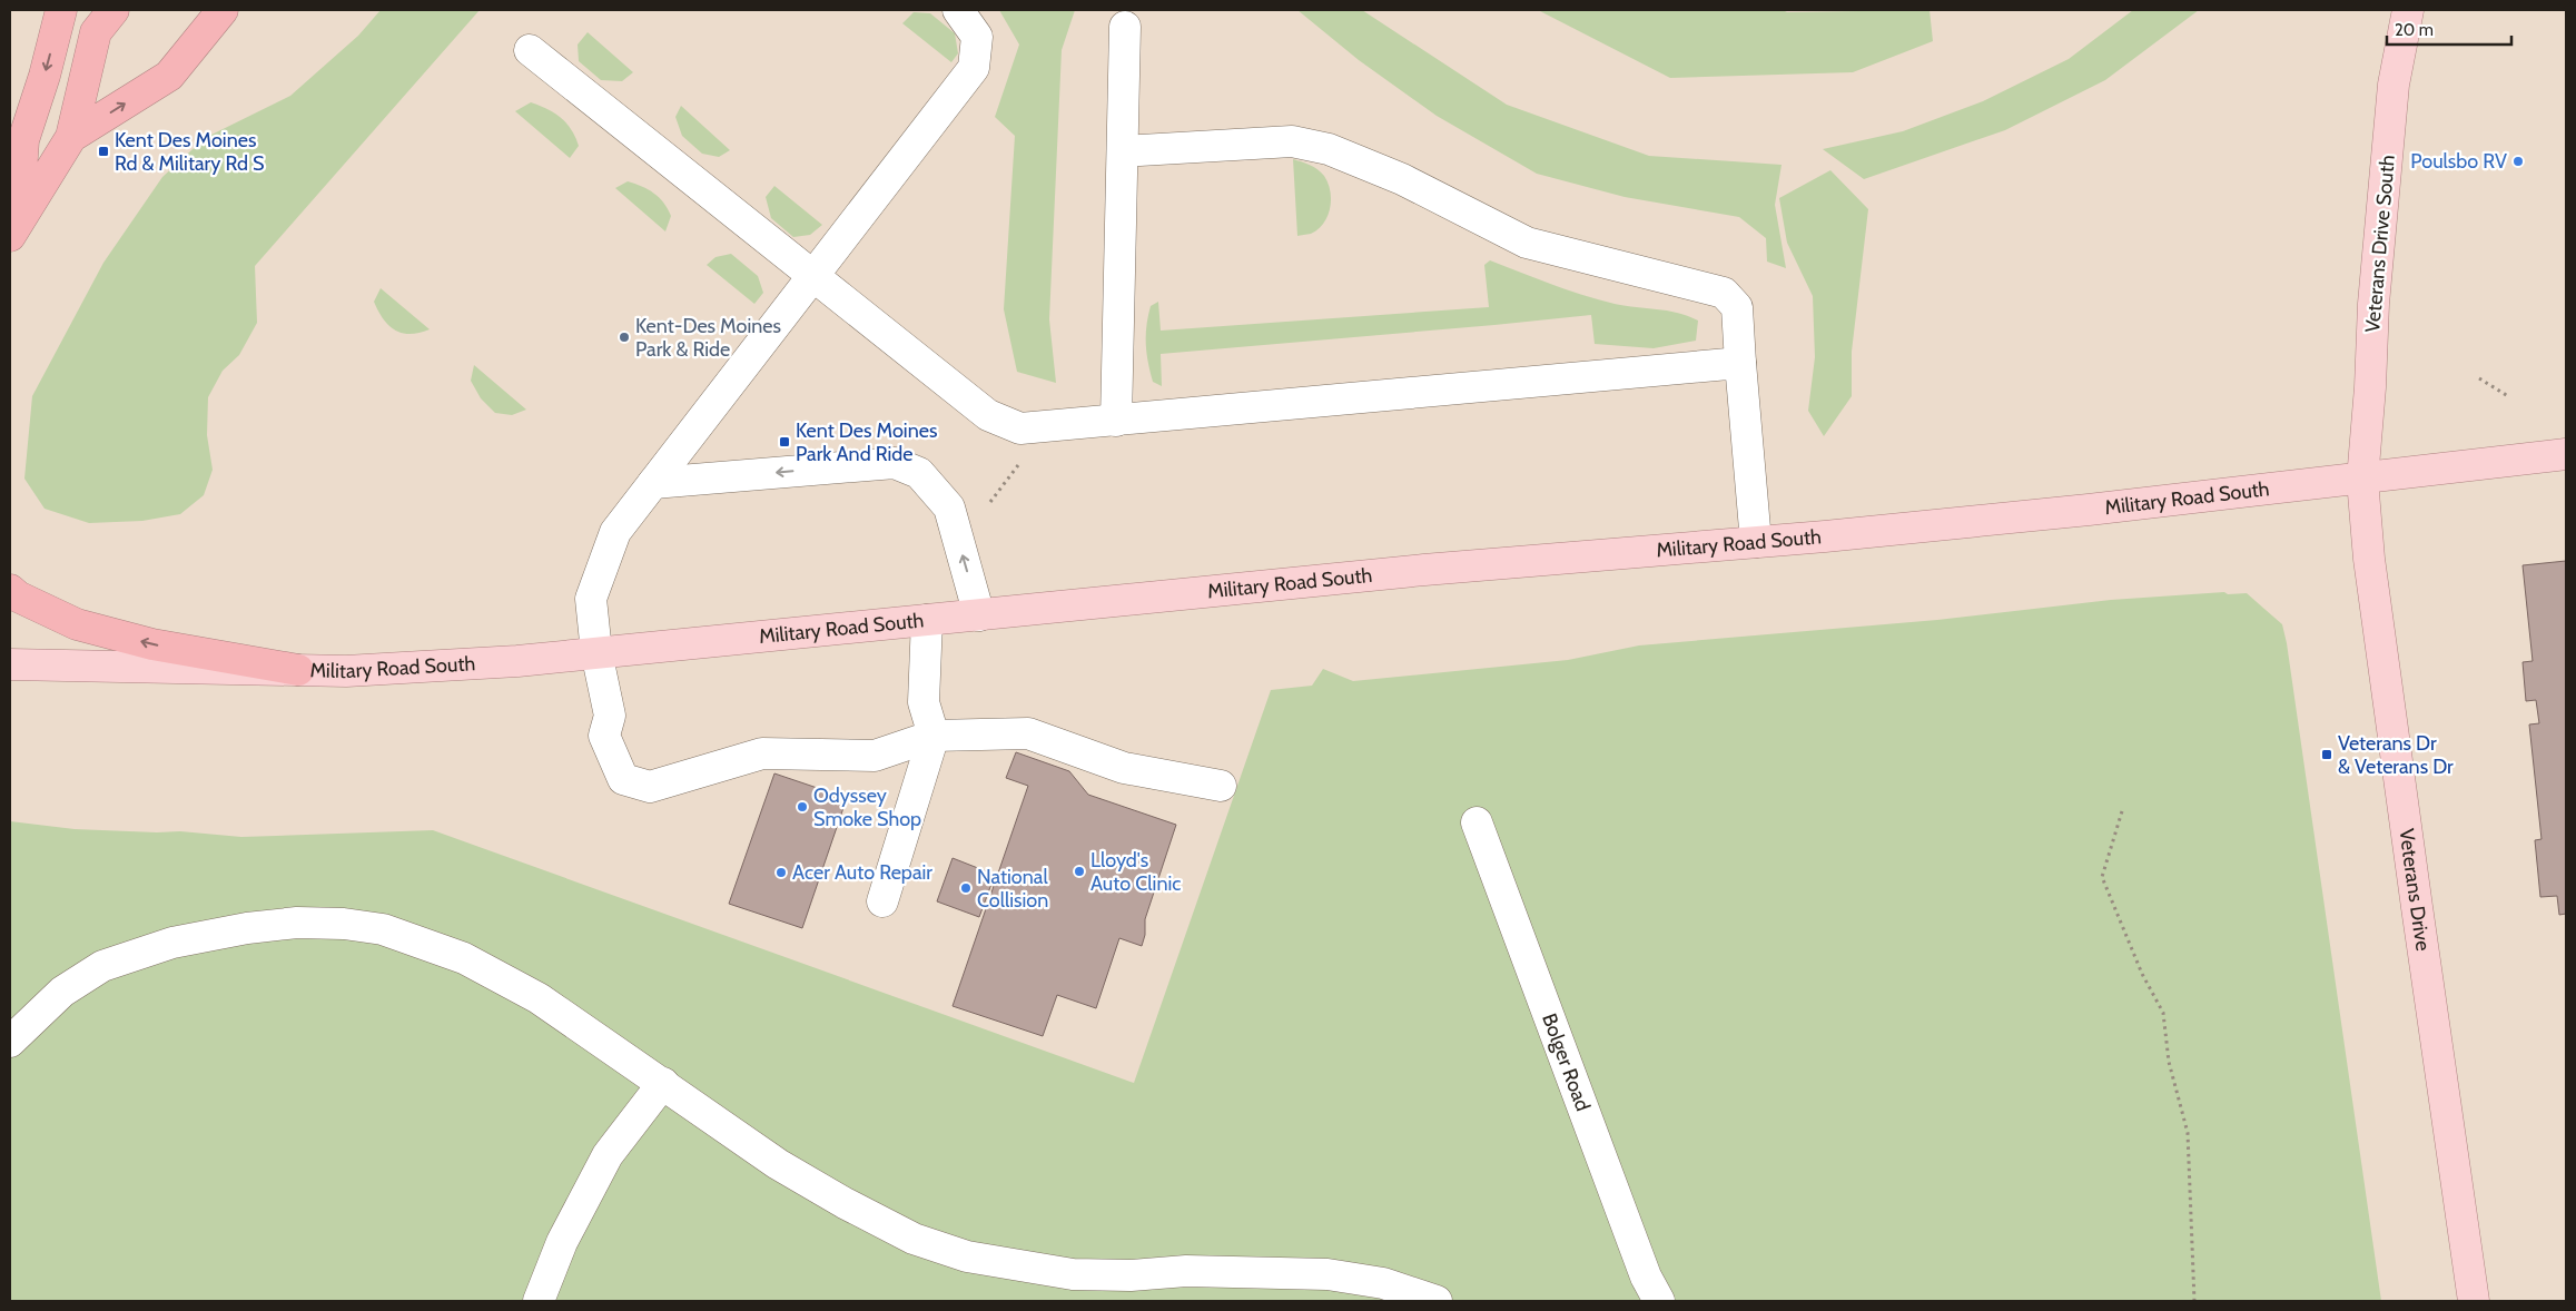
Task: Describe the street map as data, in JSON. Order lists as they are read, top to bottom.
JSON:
{
  "streets": {
    "main road": ["Veterans Drive South", "Military Road South", "Veterans Drive"],
    "lane": ["Bolger Road"]
  },
  "crossings": [
    ["Veterans Drive South", "Military Road South"],
    ["Veterans Drive South", "Veterans Drive"],
    ["Military Road South", "Veterans Drive"]
  ],
  "places": {
    "transit": ["Kent Des Moines Rd & Military Rd S", "Kent Des Moines Park And Ride", "Veterans Dr & Veterans Dr"],
    "other": [
      "Poulsbo RV",
      "Kent-Des Moines Park & Ride",
      "Odyssey Smoke Shop",
      "Lloyd's Auto Clinic",
      "Acer Auto Repair",
      "National Collision"
    ]
  },
  "scale_bar": "20 m"
}
